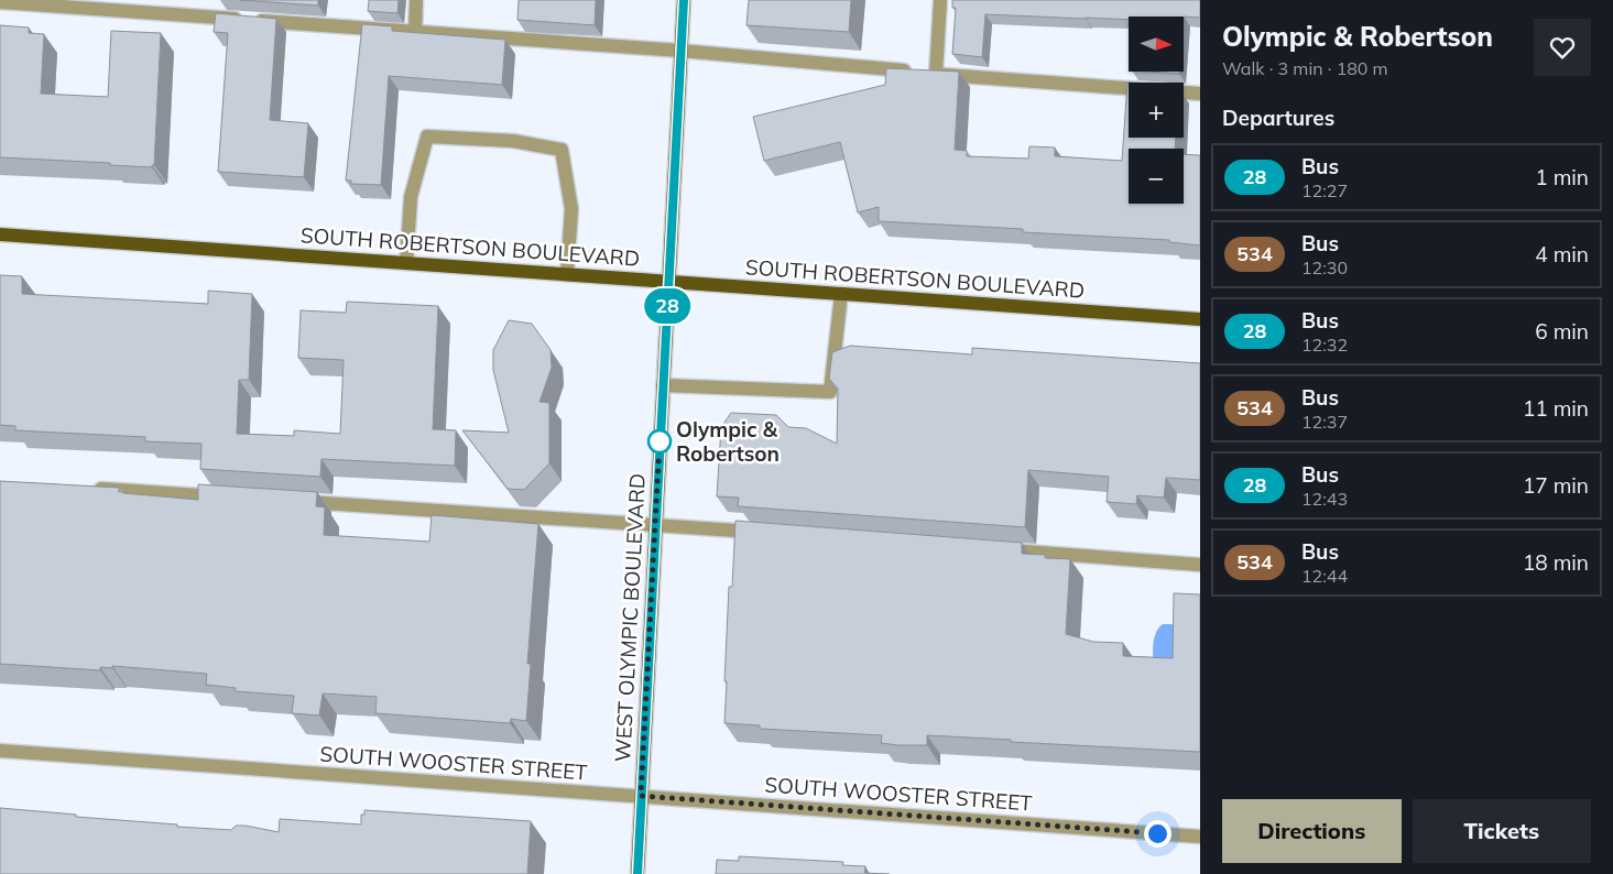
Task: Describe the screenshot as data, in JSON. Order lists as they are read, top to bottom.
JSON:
{
  "streets": {
    "main road": ["SOUTH ROBERTSON BOULEVARD", "WEST OLYMPIC BOULEVARD"],
    "street": ["SOUTH WOOSTER STREET"]
  },
  "crossings": [
    ["SOUTH ROBERTSON BOULEVARD", "WEST OLYMPIC BOULEVARD"],
    ["WEST OLYMPIC BOULEVARD", "SOUTH WOOSTER STREET"]
  ],
  "places": ["Olympic & Robertson"],
  "lines": ["bus line 28"],
  "north": "right",
  "page": {
    "on_map": "28",
    "heading": [
      ["Olympic & Robertson", "Walk · 3 min · 180 m"],
      "Departures"
    ],
    "map_buttons": ["+", "−"],
    "list": [
      {
        "mark": "28",
        "name": "Bus",
        "note": "12:27",
        "value": "1 min"
      },
      {
        "mark": "534",
        "name": "Bus",
        "note": "12:30",
        "value": "4 min"
      },
      {
        "mark": "28",
        "name": "Bus",
        "note": "12:32",
        "value": "6 min"
      },
      {
        "mark": "534",
        "name": "Bus",
        "note": "12:37",
        "value": "11 min"
      },
      {
        "mark": "28",
        "name": "Bus",
        "note": "12:43",
        "value": "17 min"
      },
      {
        "mark": "534",
        "name": "Bus",
        "note": "12:44",
        "value": "18 min"
      }
    ],
    "buttons": ["Directions", "Tickets"]
  }
}
